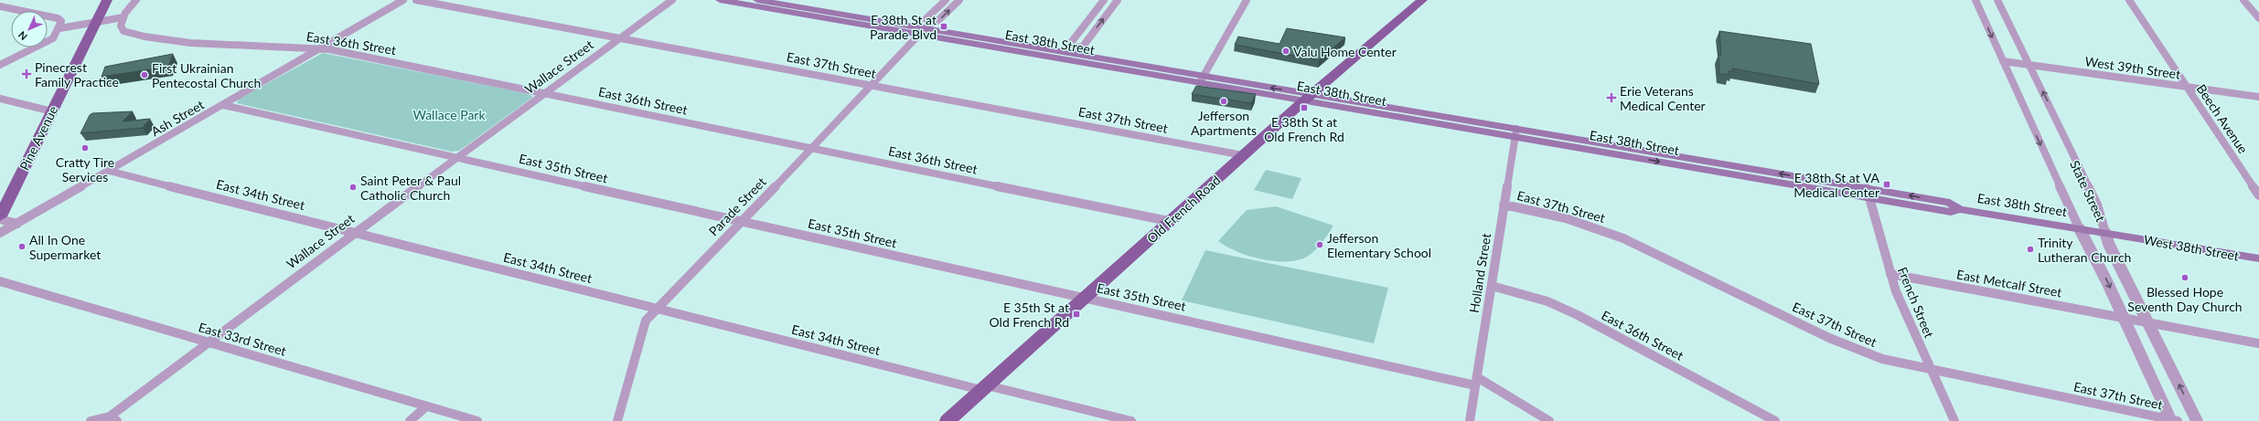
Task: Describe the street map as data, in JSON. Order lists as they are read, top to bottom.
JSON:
{
  "streets": {
    "main road": [
      "East 38th Street",
      "Pine Avenue",
      "Old French Road",
      "West 38th Street"
    ],
    "street": [
      "East 36th Street",
      "East 37th Street",
      "Wallace Street",
      "West 39th Street",
      "Ash Street",
      "Beech Avenue",
      "East 35th Street",
      "State Street",
      "East 34th Street",
      "Parade Street",
      "Holland Street",
      "East Metcalf Street",
      "French Street",
      "East 33rd Street"
    ]
  },
  "crossings": [
    ["East 38th Street", "State Street"],
    ["East 38th Street", "Parade Street"],
    ["East 38th Street", "Old French Road"],
    ["East 38th Street", "West 38th Street"],
    ["East 38th Street", "Holland Street"],
    ["East 38th Street", "French Street"],
    ["East 36th Street", "Wallace Street"],
    ["East 36th Street", "Ash Street"],
    ["East 36th Street", "Parade Street"],
    ["East 36th Street", "Old French Road"],
    ["East 36th Street", "Holland Street"],
    ["East 37th Street", "Wallace Street"],
    ["East 37th Street", "State Street"],
    ["East 37th Street", "Parade Street"],
    ["East 37th Street", "Old French Road"],
    ["East 37th Street", "Holland Street"],
    ["East 37th Street", "French Street"],
    ["Wallace Street", "East 35th Street"],
    ["Wallace Street", "East 34th Street"],
    ["Wallace Street", "East 33rd Street"],
    ["West 39th Street", "Beech Avenue"],
    ["West 39th Street", "State Street"],
    ["Ash Street", "East 35th Street"],
    ["Ash Street", "East 34th Street"],
    ["East 35th Street", "Parade Street"],
    ["East 35th Street", "Old French Road"],
    ["East 35th Street", "Holland Street"],
    ["State Street", "West 38th Street"],
    ["State Street", "East Metcalf Street"],
    ["East 34th Street", "Parade Street"],
    ["East 34th Street", "Old French Road"],
    ["East Metcalf Street", "French Street"]
  ],
  "parks": ["Wallace Park"],
  "places": {
    "transit": [
      "E 38th St at Parade Blvd",
      "E 38th St at Old French Rd",
      "E 38th St at VA Medical Center",
      "E 35th St at Old French Rd"
    ],
    "other": [
      "Valu Home Center",
      "First Ukrainian Pentecostal Church",
      "Jefferson Apartments",
      "Cratty Tire Services",
      "Saint Peter & Paul Catholic Church",
      "Jefferson Elementary School",
      "All In One Supermarket",
      "Trinity Lutheran Church",
      "Blessed Hope Seventh Day Church"
    ],
    "health": ["Pinecrest Family Practice", "Erie Veterans Medical Center"]
  },
  "north": "bottom left"
}
